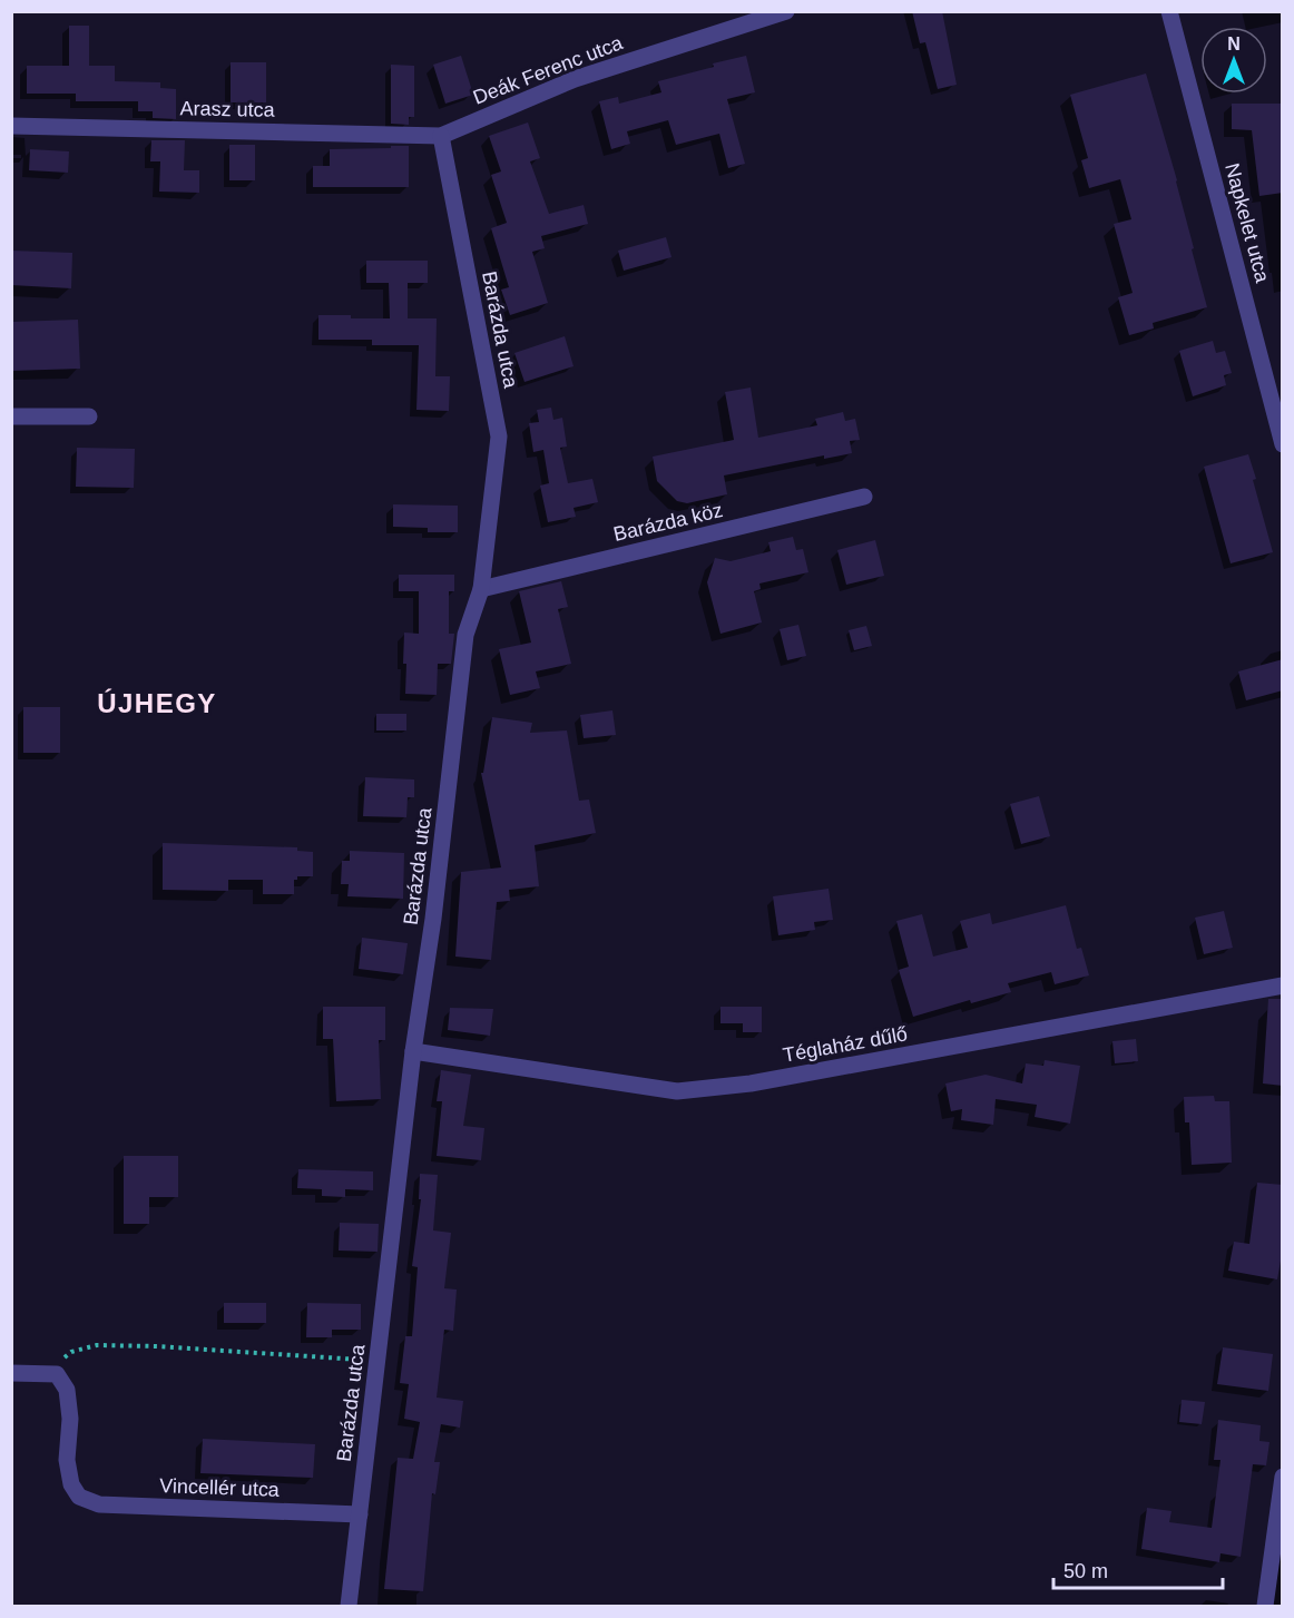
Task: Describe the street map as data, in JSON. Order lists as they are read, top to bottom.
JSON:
{
  "streets": {
    "street": [
      "Deák Ferenc utca",
      "Arasz utca",
      "Napkelet utca",
      "Barázda utca",
      "Barázda köz",
      "Téglaház dűlő",
      "Vincellér utca"
    ]
  },
  "crossings": [
    ["Deák Ferenc utca", "Arasz utca"],
    ["Deák Ferenc utca", "Barázda utca"],
    ["Arasz utca", "Barázda utca"],
    ["Barázda utca", "Barázda köz"],
    ["Barázda utca", "Téglaház dűlő"],
    ["Barázda utca", "Vincellér utca"]
  ],
  "districts": ["ÚJHEGY"],
  "scale_bar": "50 m",
  "north": "top"
}
